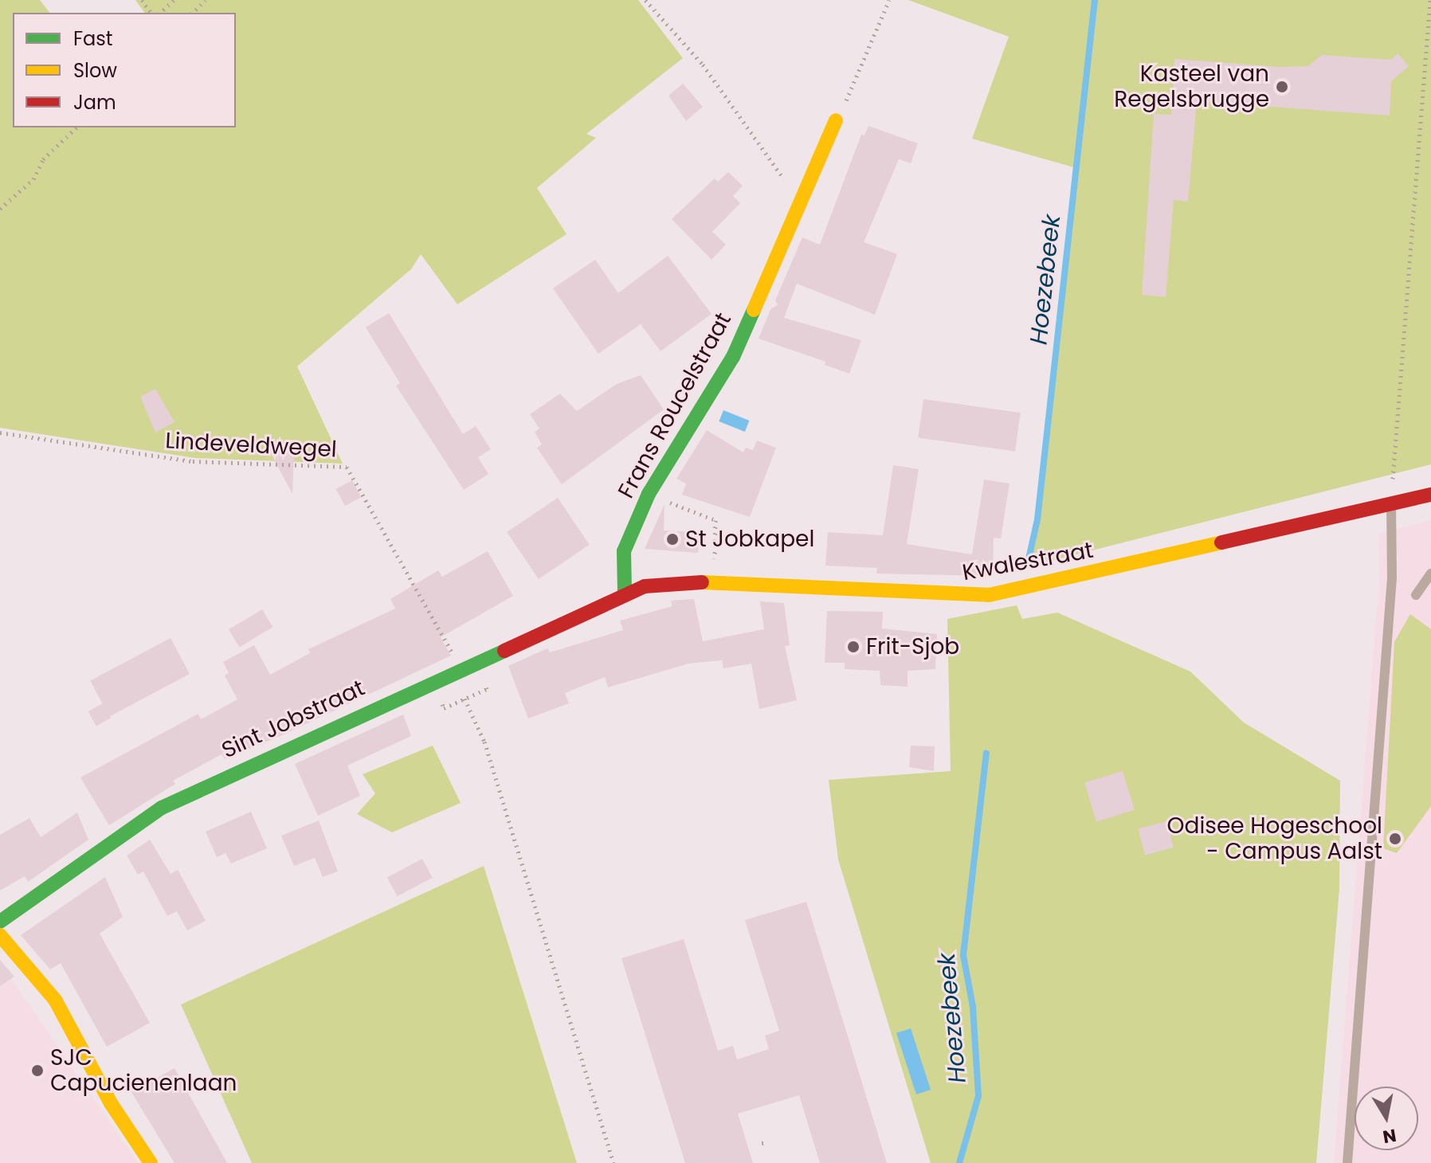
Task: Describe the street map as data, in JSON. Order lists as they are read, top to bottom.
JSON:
{
  "streets": {
    "street": ["Frans Roucelstraat", "Kwalestraat", "Sint Jobstraat"],
    "path": ["Lindeveldwegel"]
  },
  "crossings": [
    ["Frans Roucelstraat", "Kwalestraat"],
    ["Frans Roucelstraat", "Sint Jobstraat"],
    ["Lindeveldwegel", "Sint Jobstraat"],
    ["Kwalestraat", "Sint Jobstraat"]
  ],
  "water": ["Hoezebeek"],
  "places": [
    "Kasteel van Regelsbrugge",
    "St Jobkapel",
    "Frit-Sjob",
    "Odisee Hogeschool - Campus Aalst",
    "SJC Capucienenlaan"
  ],
  "legend": ["Fast", "Slow", "Jam"],
  "north": "bottom"
}
